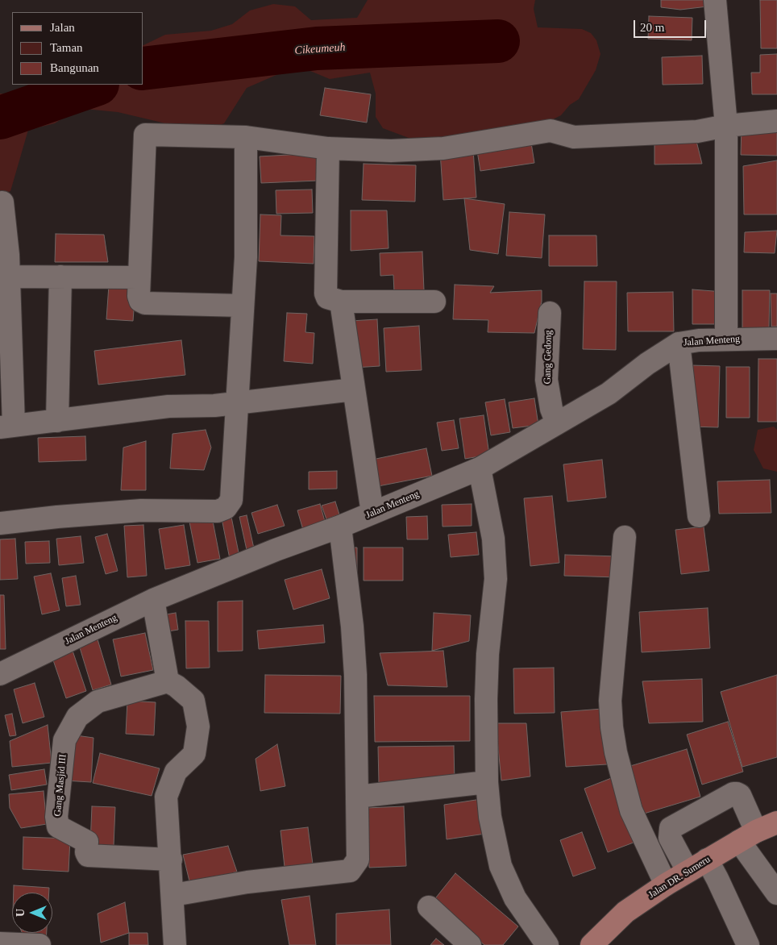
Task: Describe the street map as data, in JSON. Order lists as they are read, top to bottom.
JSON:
{
  "streets": {
    "main road": ["Jalan DR. Sumeru"],
    "street": ["Jalan Menteng", "Gang Gedong", "Gang Masjid III"]
  },
  "crossings": [
    ["Jalan Menteng", "Gang Gedong"]
  ],
  "water": ["Cikeumeuh"],
  "legend": ["Jalan", "Taman", "Bangunan"],
  "scale_bar": "20 m",
  "north": "left"
}
